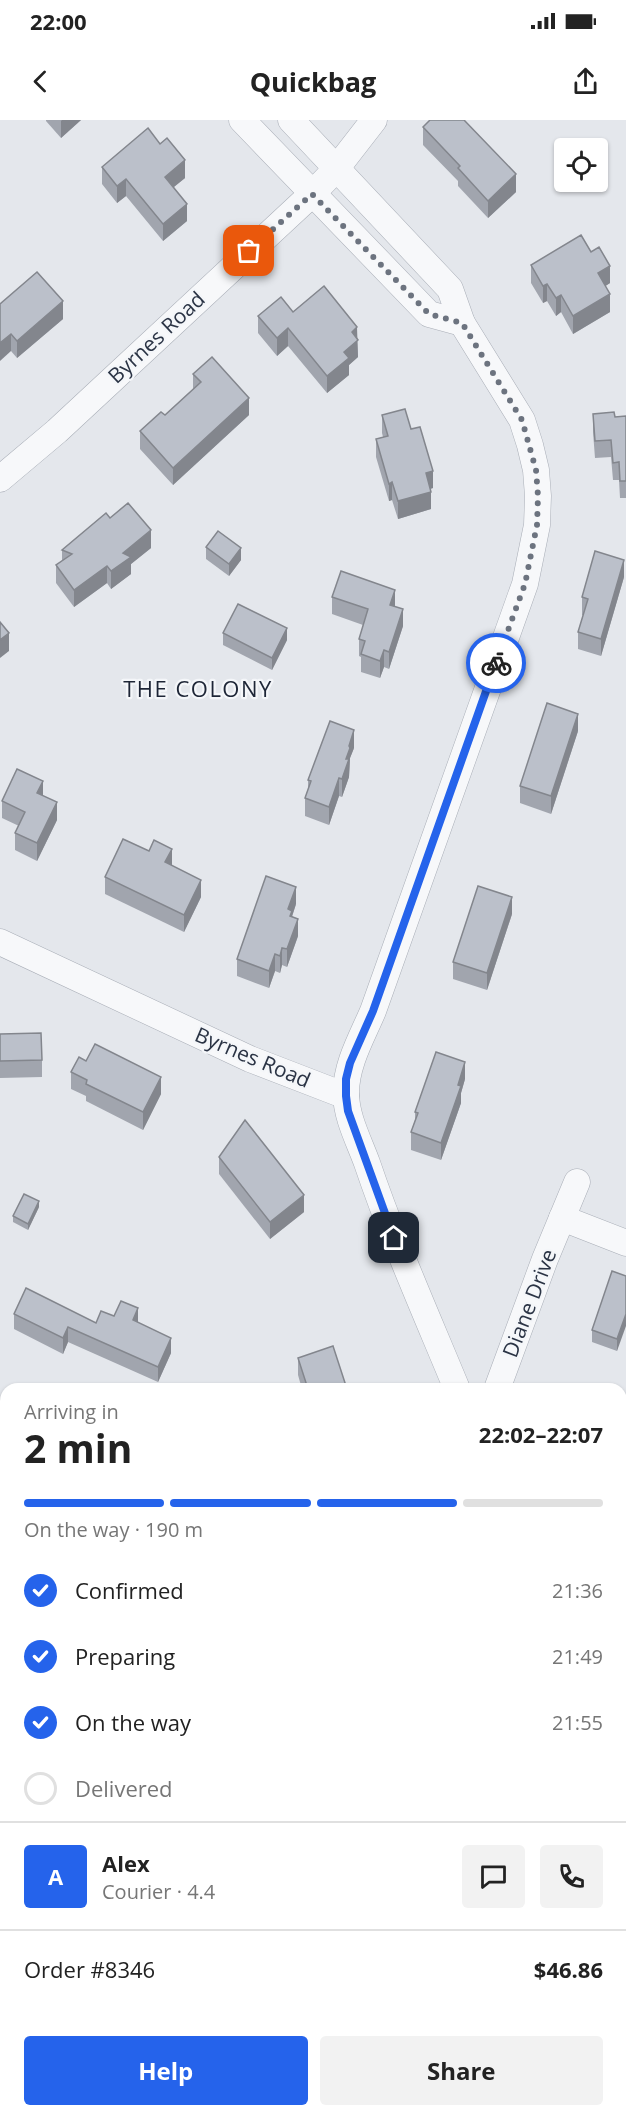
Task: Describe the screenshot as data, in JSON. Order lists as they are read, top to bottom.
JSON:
{
  "streets": {
    "street": ["Byrnes Road", "Diane Drive"]
  },
  "districts": ["THE COLONY"],
  "page": {
    "status": "22:00",
    "header": "Quickbag",
    "heading": ["2 min", "Arriving in", "22:02–22:07"],
    "panel": [
      "Alex",
      "Courier · 4.4",
      "Order #8346",
      "$46.86"
    ],
    "bar": "On the way · 190 m",
    "list": [
      ["Confirmed", "21:36"],
      ["Preparing", "21:49"],
      ["On the way", "21:55"],
      "Delivered"
    ],
    "round": "A",
    "buttons": ["Help", "Share"]
  }
}
